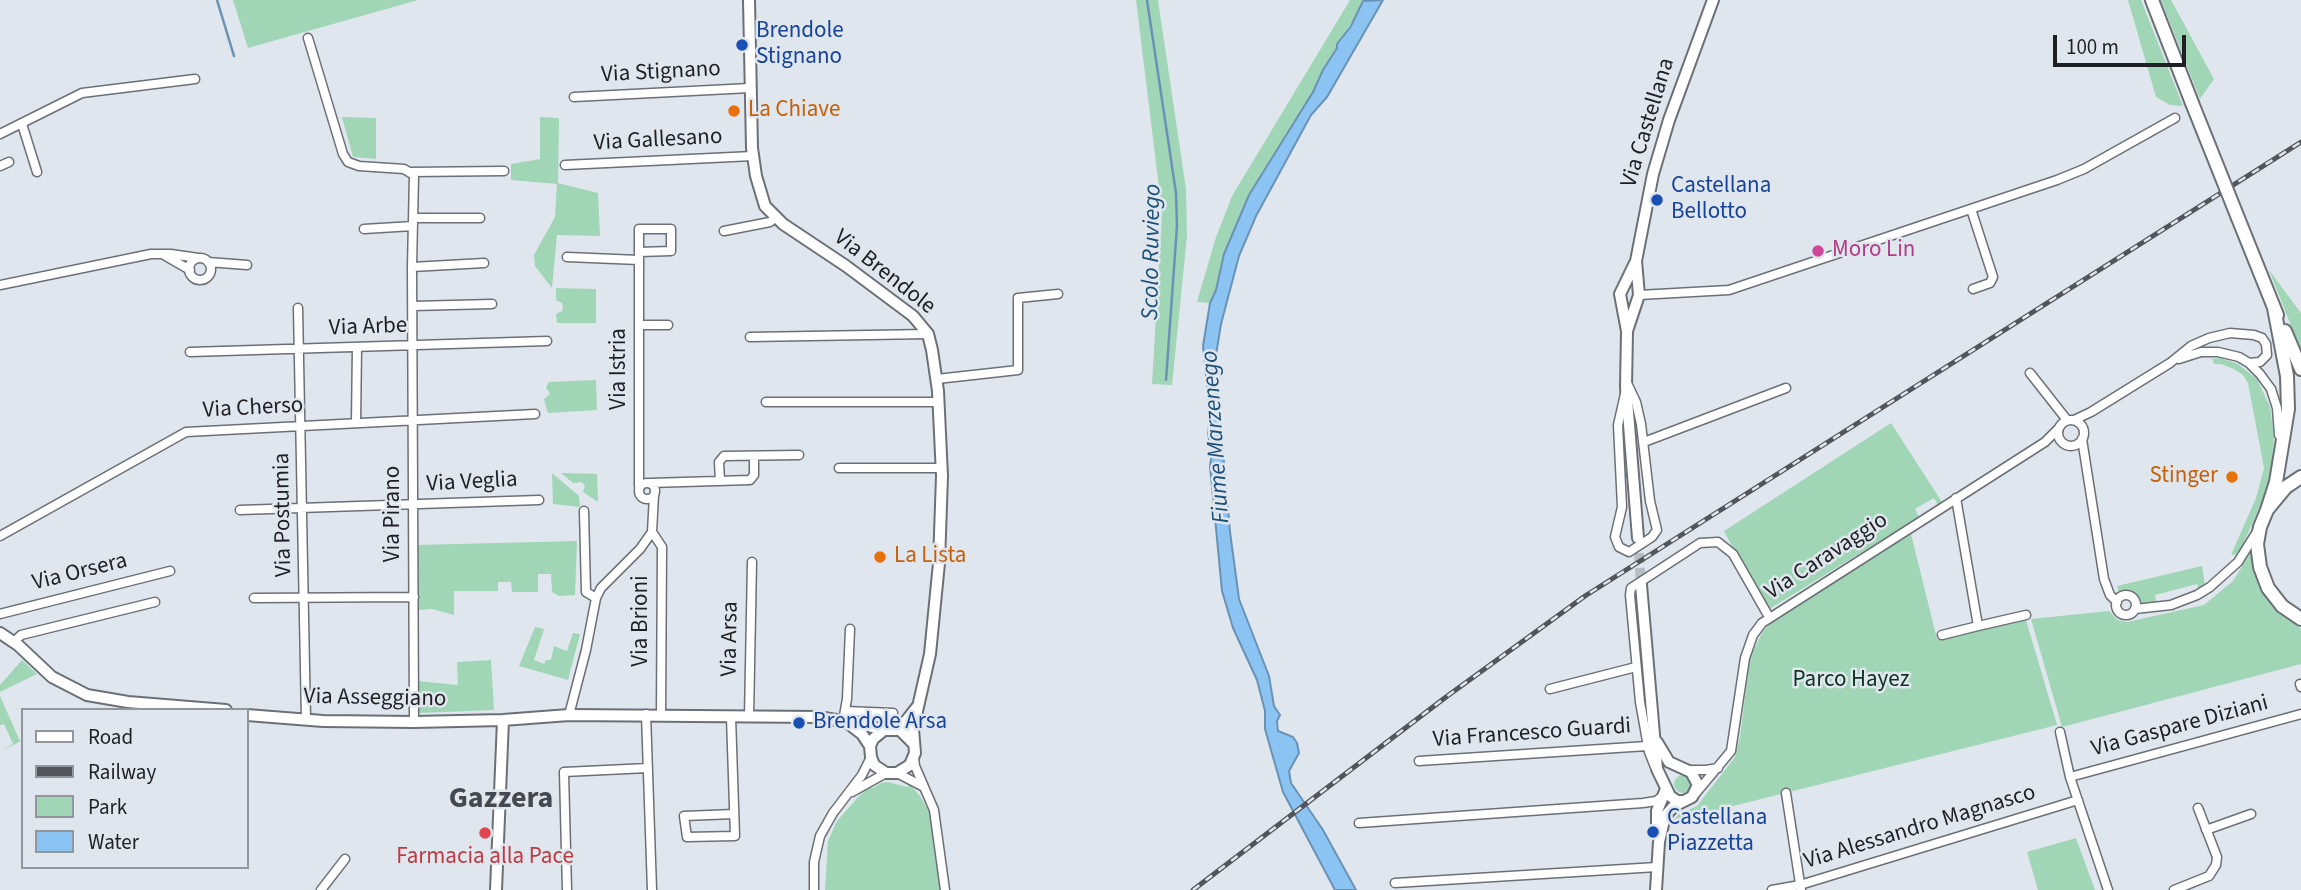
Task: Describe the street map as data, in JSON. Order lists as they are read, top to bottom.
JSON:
{
  "streets": {
    "street": [
      "Via Stignano",
      "Via Castellana",
      "Via Gallesano",
      "Via Brendole",
      "Via Arbe",
      "Via Istria",
      "Via Cherso",
      "Via Veglia",
      "Via Pirano",
      "Via Postumia",
      "Via Caravaggio",
      "Via Orsera",
      "Via Brioni",
      "Via Arsa",
      "Via Asseggiano",
      "Via Gaspare Diziani",
      "Via Francesco Guardi",
      "Via Alessandro Magnasco"
    ]
  },
  "crossings": [
    ["Via Stignano", "Via Brendole"],
    ["Via Gallesano", "Via Brendole"],
    ["Via Arbe", "Via Pirano"],
    ["Via Arbe", "Via Postumia"],
    ["Via Cherso", "Via Pirano"],
    ["Via Cherso", "Via Postumia"],
    ["Via Veglia", "Via Pirano"],
    ["Via Veglia", "Via Postumia"],
    ["Via Pirano", "Via Asseggiano"],
    ["Via Postumia", "Via Asseggiano"],
    ["Via Caravaggio", "Via Francesco Guardi"]
  ],
  "districts": ["Gazzera"],
  "water": ["Scolo Ruviego", "Fiume Marzenego"],
  "parks": ["Parco Hayez"],
  "places": [
    "Brendole Stignano",
    "La Chiave",
    "Castellana Bellotto",
    "Moro Lin",
    "Stinger",
    "La Lista",
    "Brendole Arsa",
    "Castellana Piazzetta",
    "Farmacia alla Pace"
  ],
  "legend": [
    "Road",
    "Railway",
    "Park",
    "Water"
  ],
  "scale_bar": "100 m"
}
